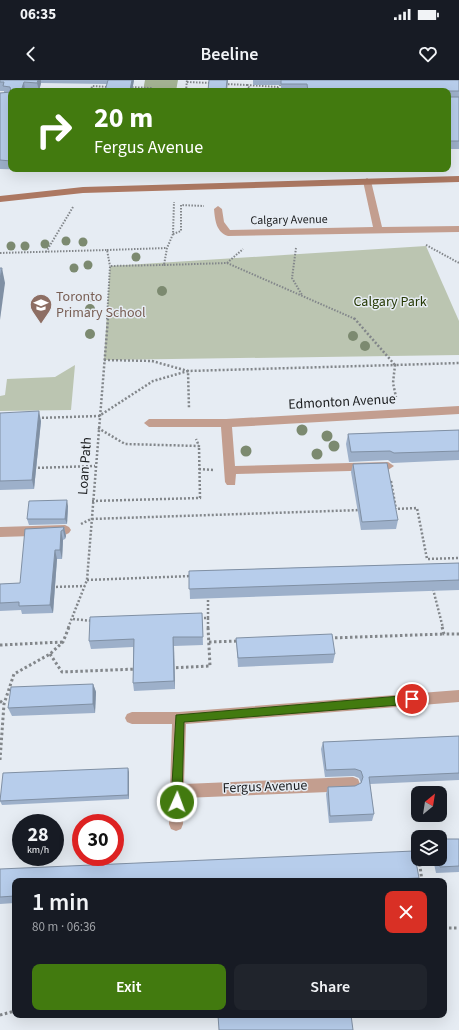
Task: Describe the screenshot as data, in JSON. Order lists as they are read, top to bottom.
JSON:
{
  "streets": {
    "street": ["Calgary Avenue", "Edmonton Avenue", "Fergus Avenue"],
    "path": ["Loan Path"]
  },
  "parks": ["Calgary Park"],
  "places": {
    "school or university": ["Toronto Primary School"]
  },
  "north": "top right",
  "page": {
    "status": "06:35",
    "header": "Beeline",
    "turn": ["20 m", "Fergus Avenue"],
    "speed": "28 km/h",
    "limit": "30",
    "heading": ["1 min", "80 m · 06:36"],
    "buttons": ["Exit", "Share"]
  }
}
